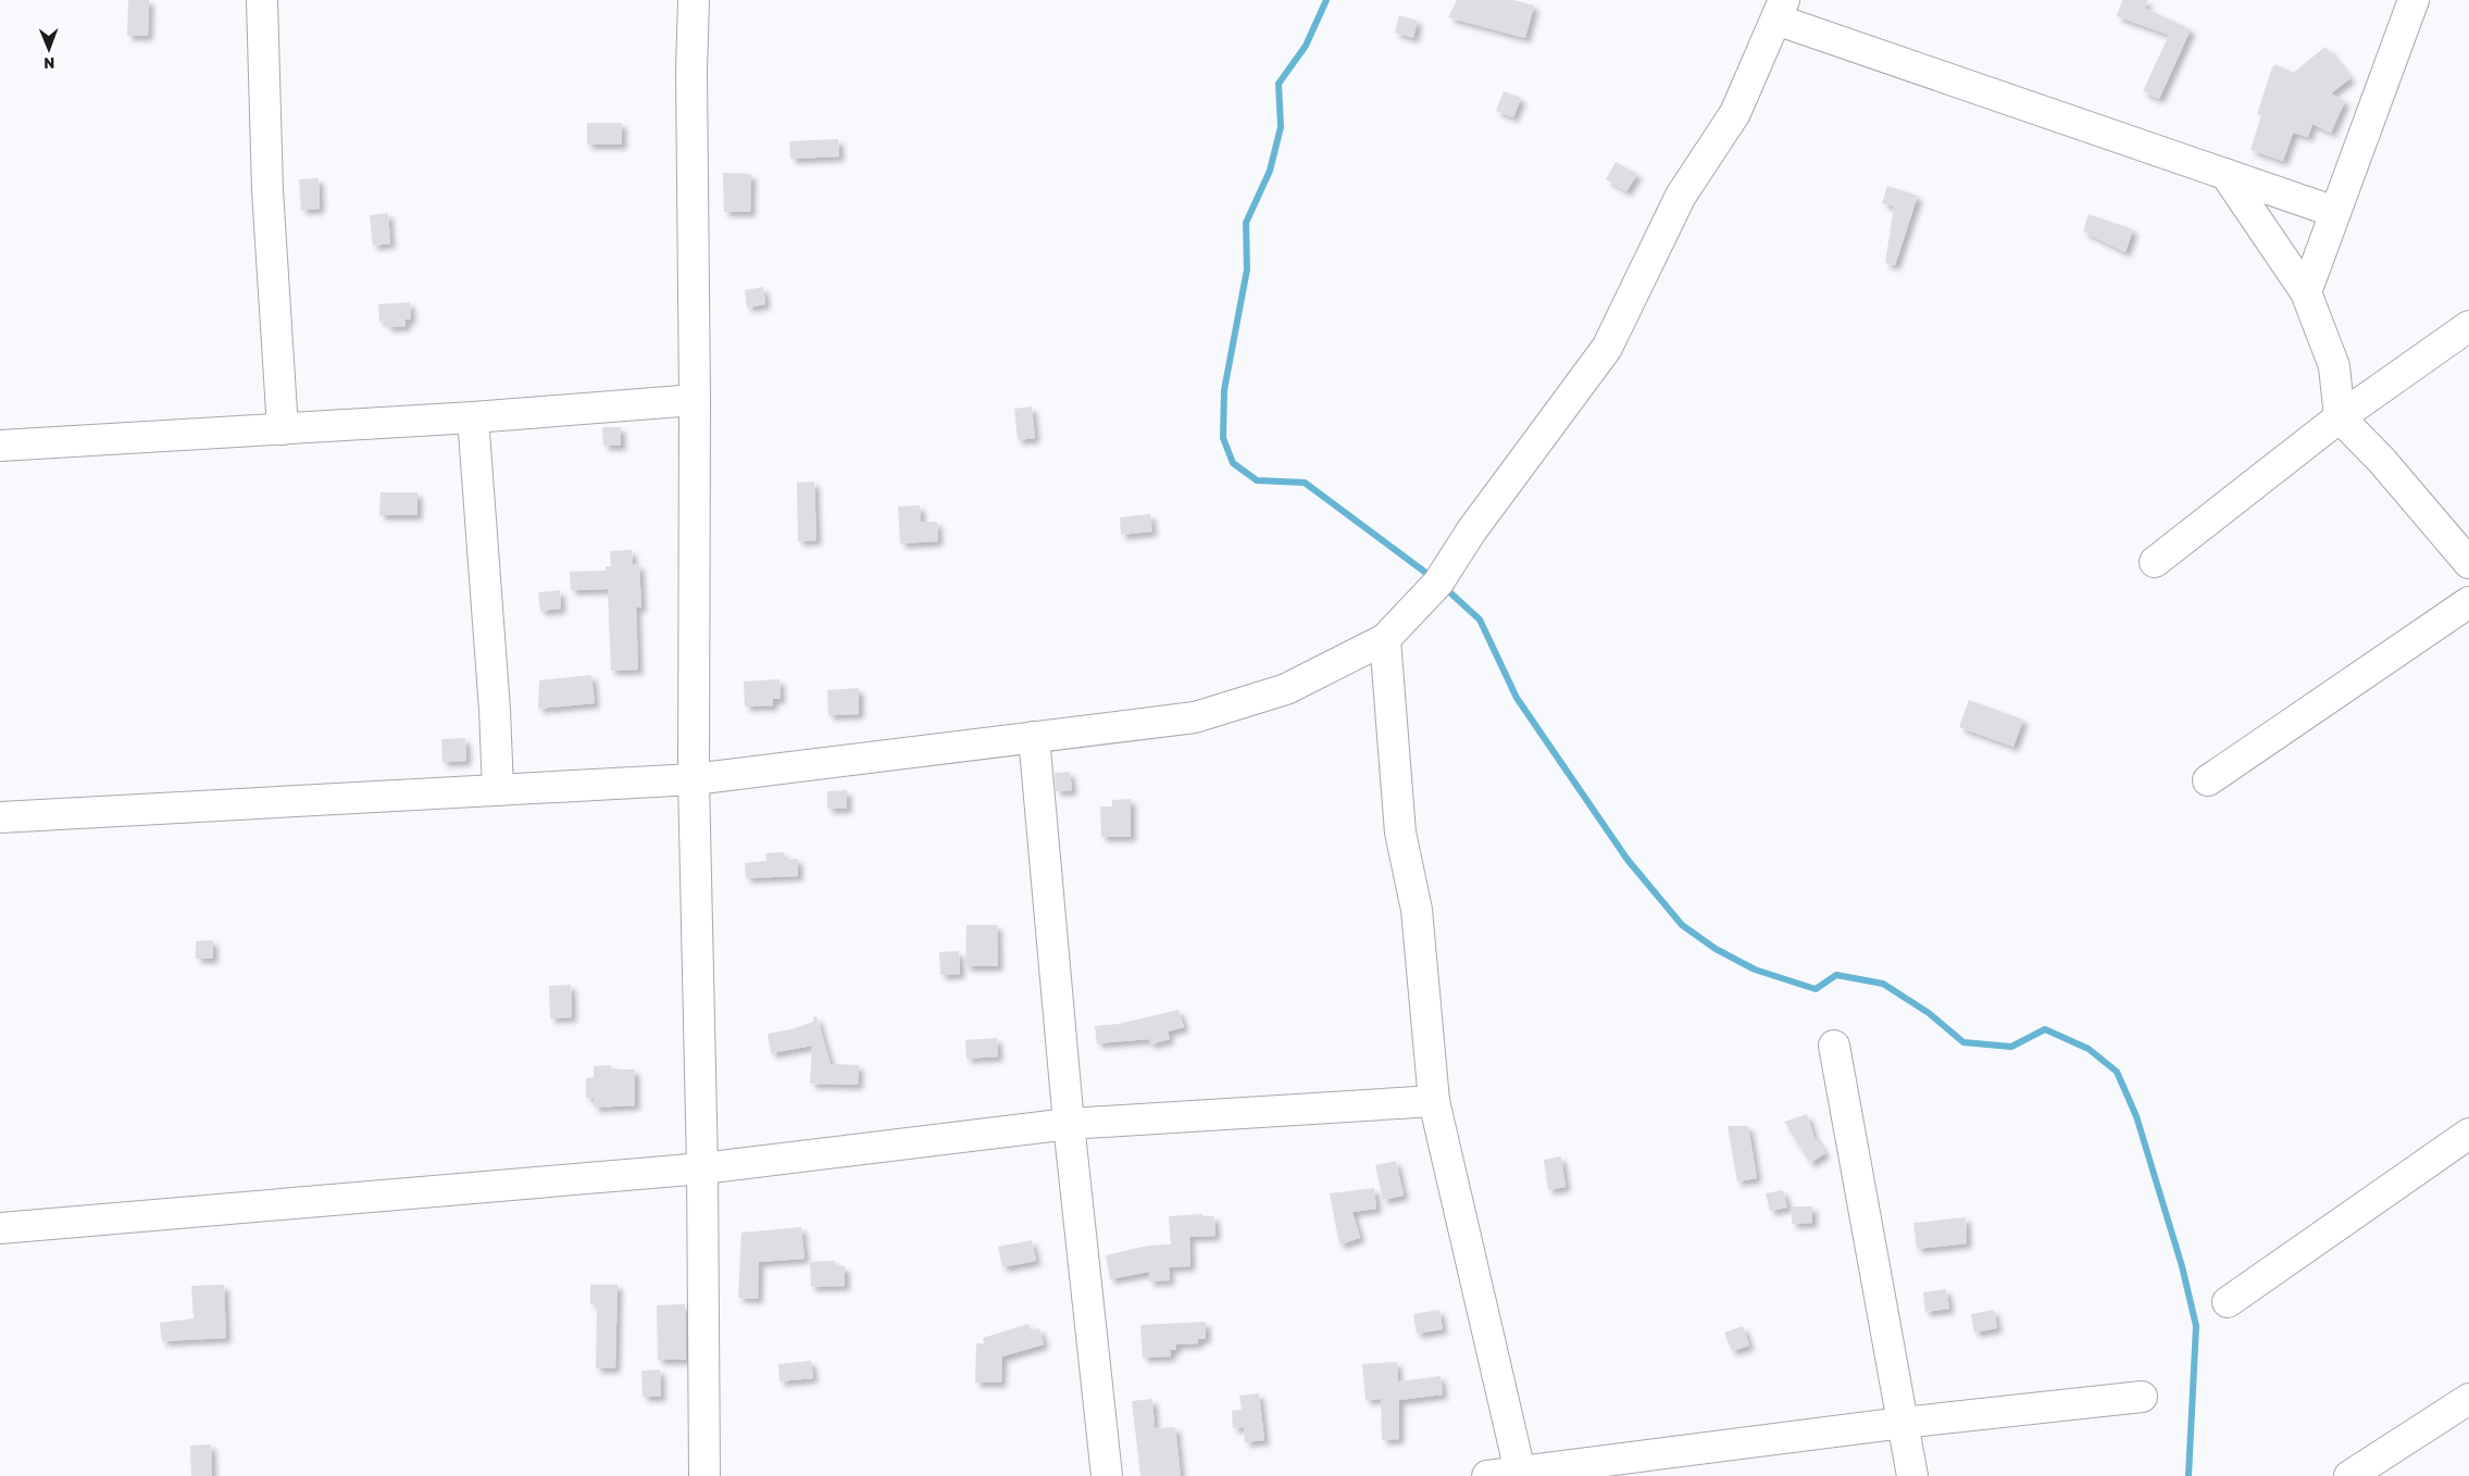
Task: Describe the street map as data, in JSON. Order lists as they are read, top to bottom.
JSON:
{
  "north": "bottom"
}
